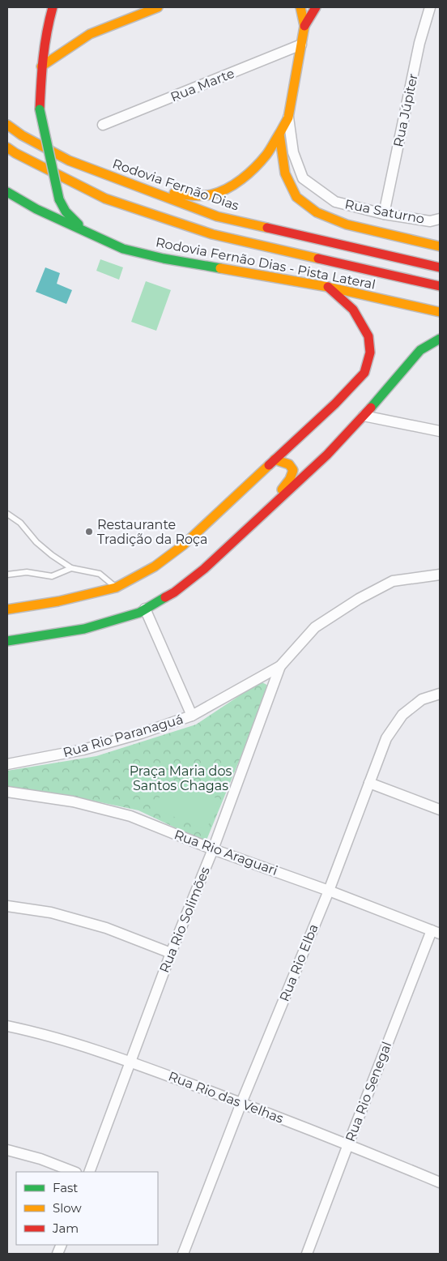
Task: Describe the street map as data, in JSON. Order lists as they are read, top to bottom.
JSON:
{
  "streets": {
    "main road": ["Rodovia Fernão Dias", "Rodovia Fernão Dias - Pista Lateral"],
    "street": [
      "Rua Marte",
      "Rua Júpiter",
      "Rua Saturno",
      "Rua Rio Paranaguá",
      "Rua Rio Araguari",
      "Rua Rio Solimões",
      "Rua Rio Elba",
      "Rua Rio Senegal",
      "Rua Rio das Velhas"
    ]
  },
  "crossings": [
    ["Rua Júpiter", "Rua Saturno"],
    ["Rua Rio Paranaguá", "Rua Rio Solimões"],
    ["Rua Rio Araguari", "Rua Rio Solimões"],
    ["Rua Rio Araguari", "Rua Rio Elba"],
    ["Rua Rio Araguari", "Rua Rio Senegal"],
    ["Rua Rio Solimões", "Rua Rio das Velhas"],
    ["Rua Rio Elba", "Rua Rio das Velhas"],
    ["Rua Rio Senegal", "Rua Rio das Velhas"]
  ],
  "parks": ["Praça Maria dos Santos Chagas"],
  "places": ["Restaurante Tradição da Roça"],
  "legend": ["Fast", "Slow", "Jam"]
}
